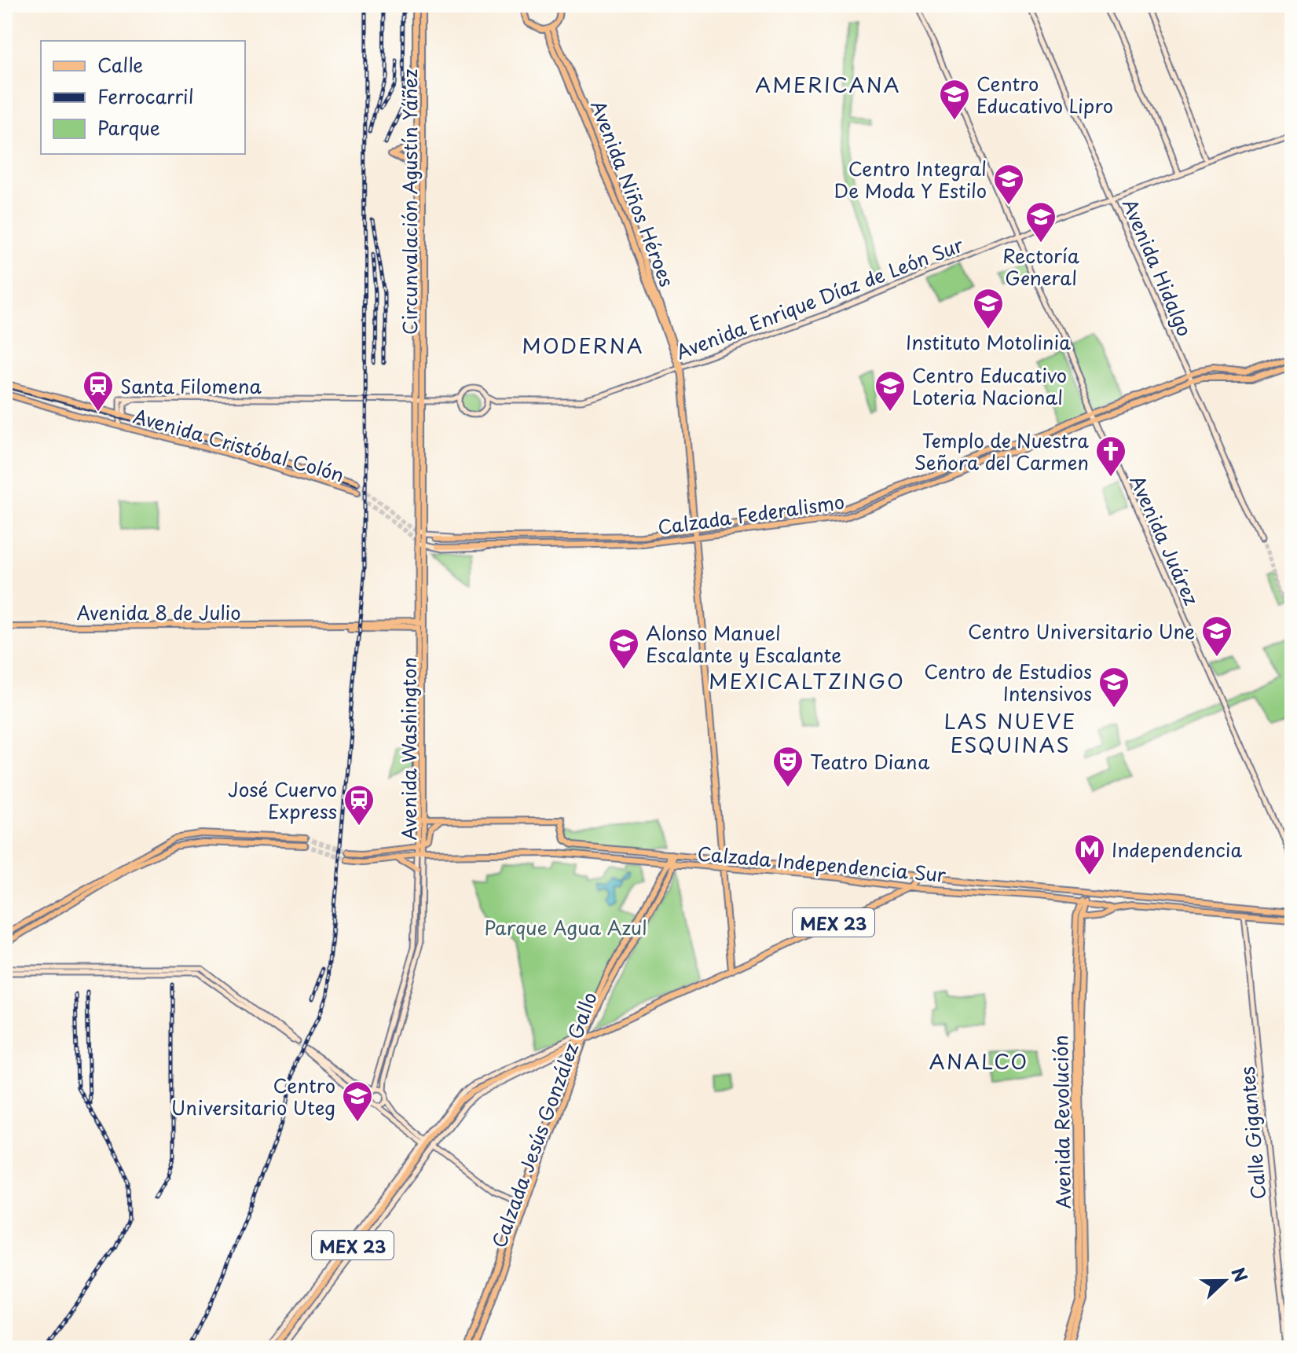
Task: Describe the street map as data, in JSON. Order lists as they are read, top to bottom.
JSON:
{
  "streets": {
    "main road": [
      "Avenida Niños Héroes",
      "Circunvalación Agustín Yáñez",
      "Avenida Hidalgo",
      "Avenida Enrique Díaz de León Sur",
      "Avenida Cristóbal Colón",
      "Calzada Federalismo",
      "Avenida Juárez",
      "Avenida 8 de Julio",
      "Avenida Washington",
      "Calzada Independencia Sur",
      "MEX 23",
      "Calzada Jesús González Gallo",
      "Avenida Revolución",
      "Calle Gigantes"
    ]
  },
  "crossings": [
    ["Avenida Niños Héroes", "Avenida Enrique Díaz de León Sur"],
    ["Avenida Niños Héroes", "Calzada Federalismo"],
    ["Avenida Niños Héroes", "Calzada Independencia Sur"],
    ["Avenida Niños Héroes", "MEX 23"],
    ["Circunvalación Agustín Yáñez", "Avenida Washington"],
    ["Avenida Hidalgo", "Avenida Enrique Díaz de León Sur"],
    ["Avenida Hidalgo", "Calzada Federalismo"],
    ["Avenida Enrique Díaz de León Sur", "Avenida Juárez"],
    ["Calzada Federalismo", "Avenida Juárez"],
    ["Calzada Federalismo", "Avenida Washington"],
    ["Avenida 8 de Julio", "Avenida Washington"],
    ["Avenida Washington", "Calzada Independencia Sur"],
    ["Calzada Independencia Sur", "MEX 23"],
    ["Calzada Independencia Sur", "Calzada Jesús González Gallo"],
    ["Calzada Independencia Sur", "Avenida Revolución"],
    ["Calzada Independencia Sur", "Calle Gigantes"],
    ["MEX 23", "Calzada Jesús González Gallo"]
  ],
  "districts": [
    "AMERICANA",
    "MODERNA",
    "MEXICALTZINGO",
    "LAS NUEVE ESQUINAS",
    "ANALCO"
  ],
  "parks": ["Parque Agua Azul"],
  "places": {
    "school or university": [
      "Centro Educativo Lipro",
      "Centro Integral De Moda Y Estilo",
      "Rectoría General",
      "Instituto Motolinia",
      "Centro Educativo Loteria Nacional",
      "Centro Universitario Une",
      "Alonso Manuel Escalante y Escalante",
      "Centro de Estudios Intensivos",
      "Centro Universitario Uteg"
    ],
    "station": ["Santa Filomena", "José Cuervo Express"],
    "church": ["Templo de Nuestra Señora del Carmen"],
    "theatre": ["Teatro Diana"],
    "metro station": ["Independencia"]
  },
  "legend": ["Calle", "Ferrocarril", "Parque"],
  "north": "right"
}
